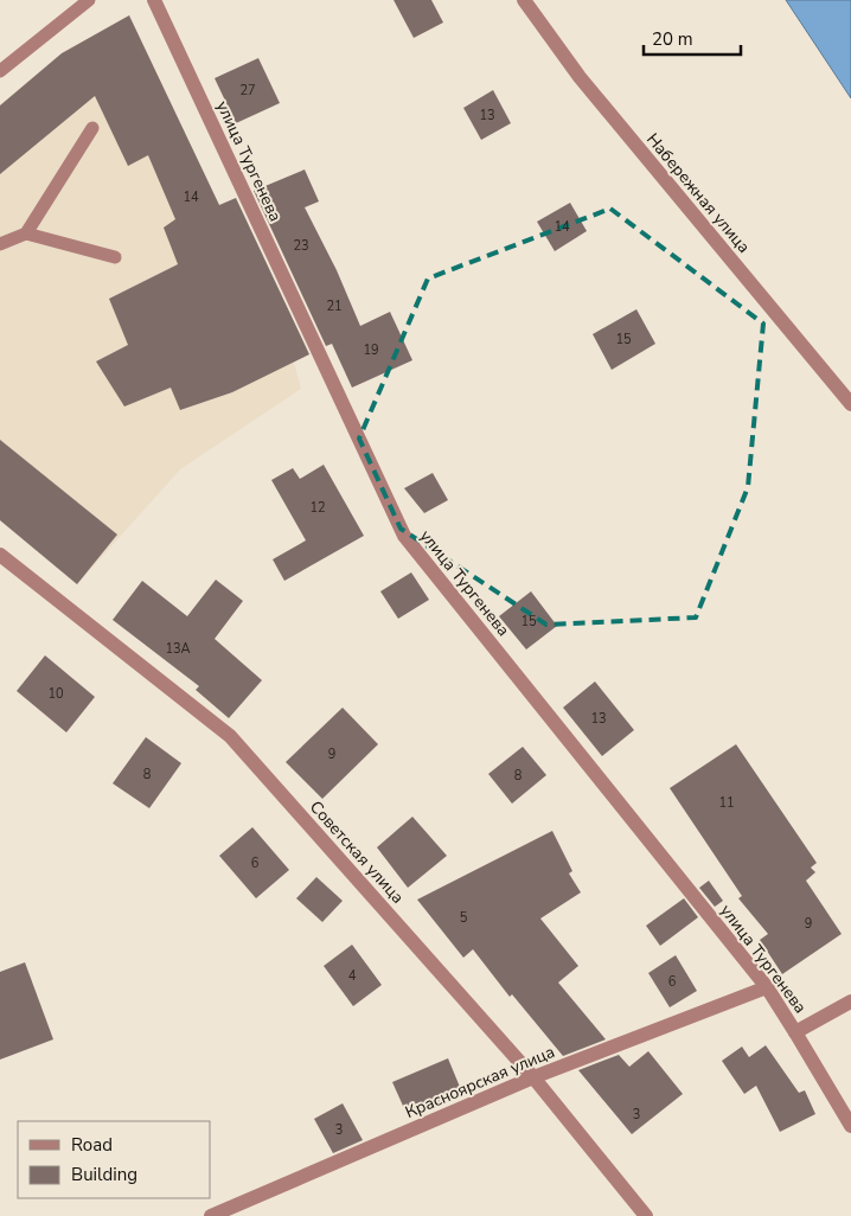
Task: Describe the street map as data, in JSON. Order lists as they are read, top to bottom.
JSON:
{
  "streets": {
    "street": [
      "улица Тургенева",
      "Набережная улица",
      "Советская улица",
      "Красноярская улица"
    ]
  },
  "crossings": [
    ["улица Тургенева", "Красноярская улица"],
    ["Советская улица", "Красноярская улица"]
  ],
  "house_numbers": [
    "27",
    "13",
    "14",
    "14",
    "23",
    "21",
    "15",
    "19",
    "12",
    "15",
    "13А",
    "10",
    "13",
    "9",
    "8",
    "8",
    "11",
    "6",
    "5",
    "9",
    "4",
    "6",
    "3",
    "3"
  ],
  "legend": ["Road", "Building"],
  "scale_bar": "20 m"
}
